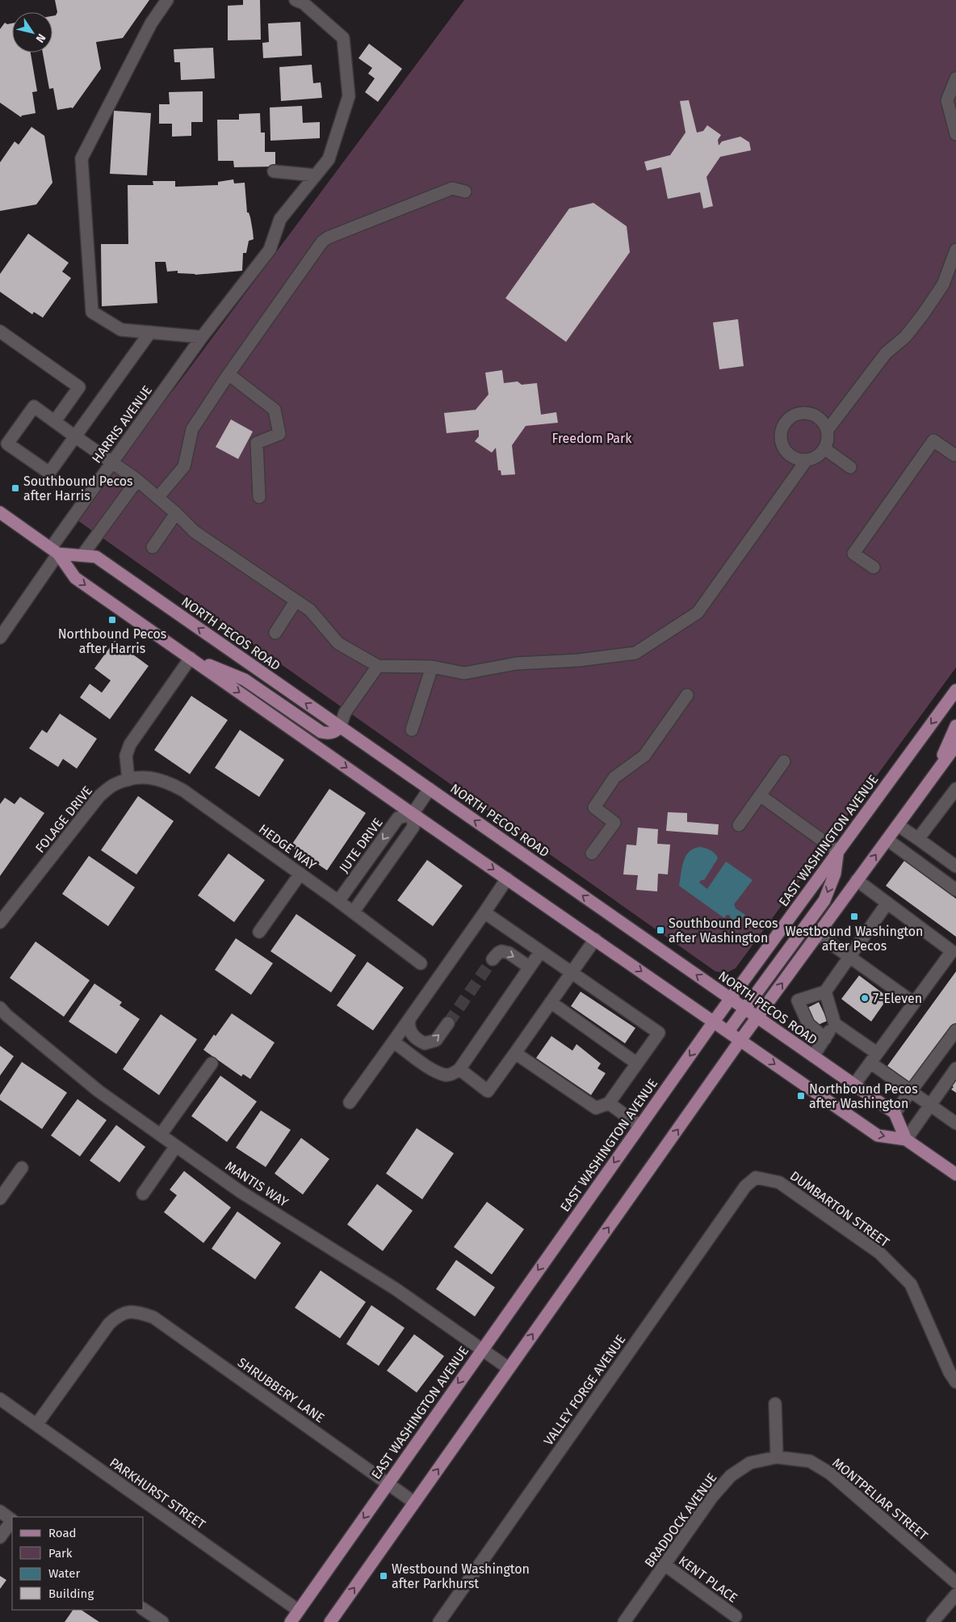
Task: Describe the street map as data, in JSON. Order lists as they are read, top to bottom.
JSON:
{
  "streets": {
    "main road": ["NORTH PECOS ROAD", "EAST WASHINGTON AVENUE"],
    "street": [
      "HARRIS AVENUE",
      "FOLAGE DRIVE",
      "JUTE DRIVE",
      "HEDGE WAY",
      "MANTIS WAY",
      "DUMBARTON STREET",
      "SHRUBBERY LANE",
      "VALLEY FORGE AVENUE",
      "PARKHURST STREET",
      "MONTPELIAR STREET",
      "BRADDOCK AVENUE",
      "KENT PLACE"
    ]
  },
  "crossings": [
    ["HARRIS AVENUE", "NORTH PECOS ROAD"],
    ["NORTH PECOS ROAD", "EAST WASHINGTON AVENUE"],
    ["FOLAGE DRIVE", "HEDGE WAY"],
    ["EAST WASHINGTON AVENUE", "MANTIS WAY"],
    ["EAST WASHINGTON AVENUE", "SHRUBBERY LANE"],
    ["EAST WASHINGTON AVENUE", "PARKHURST STREET"],
    ["JUTE DRIVE", "HEDGE WAY"],
    ["DUMBARTON STREET", "VALLEY FORGE AVENUE"],
    ["SHRUBBERY LANE", "PARKHURST STREET"],
    ["MONTPELIAR STREET", "BRADDOCK AVENUE"],
    ["BRADDOCK AVENUE", "KENT PLACE"]
  ],
  "parks": ["Freedom Park"],
  "places": {
    "transit": [
      "Southbound Pecos after Harris",
      "Northbound Pecos after Harris",
      "Westbound Washington after Pecos",
      "Southbound Pecos after Washington",
      "Northbound Pecos after Washington",
      "Westbound Washington after Parkhurst"
    ],
    "other": ["7-Eleven"]
  },
  "legend": [
    "Road",
    "Park",
    "Water",
    "Building"
  ],
  "north": "bottom right"
}
